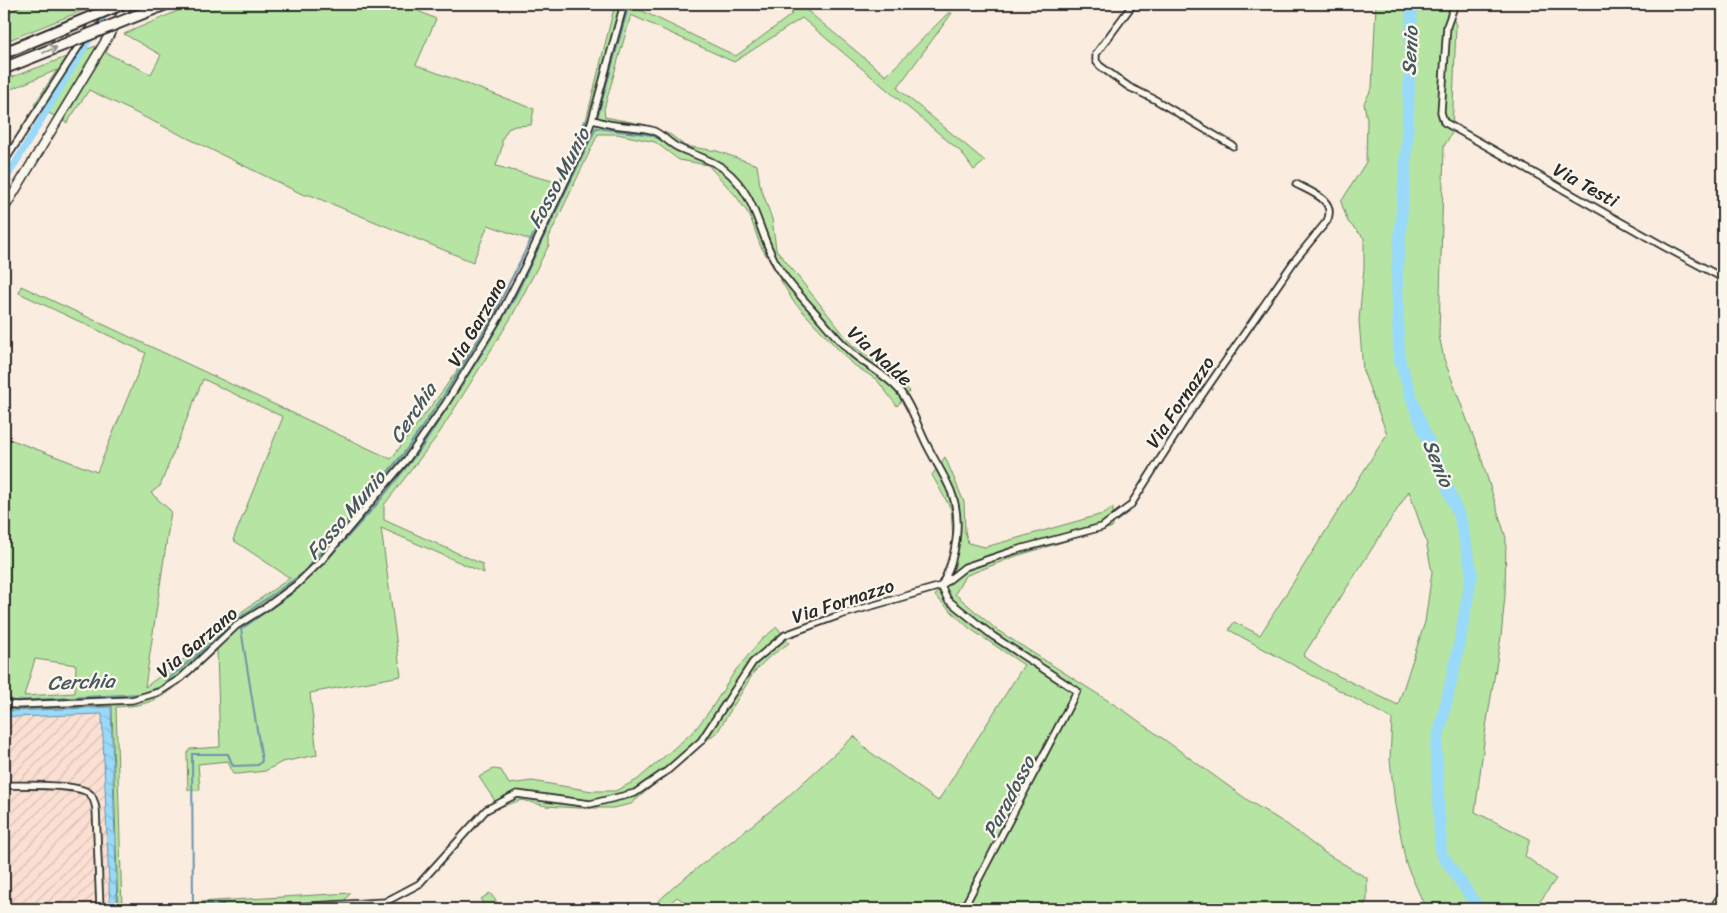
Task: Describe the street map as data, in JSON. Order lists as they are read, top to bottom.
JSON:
{
  "streets": {
    "street": [
      "Via Testi",
      "Via Garzano",
      "Via Nalde",
      "Via Fornazzo"
    ]
  },
  "crossings": [
    ["Via Garzano", "Via Nalde"],
    ["Via Nalde", "Via Fornazzo"]
  ],
  "water": [
    "Senio",
    "Fosso Munio",
    "Cerchia",
    "Paradosso"
  ]
}
